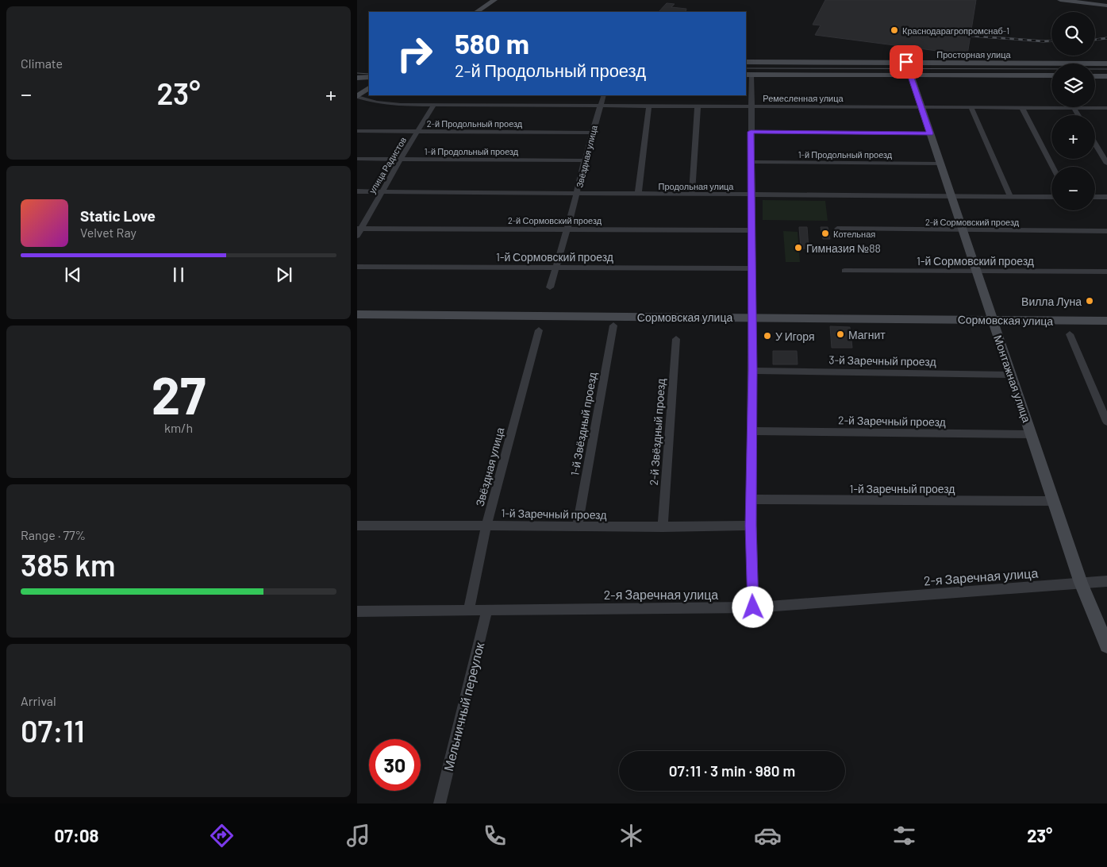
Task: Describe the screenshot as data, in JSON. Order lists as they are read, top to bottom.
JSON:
{
  "streets": {
    "main road": ["Просторная улица", "Сормовская улица", "Монтажная улица"],
    "street": [
      "Ремесленная улица",
      "2-й Продольный проезд",
      "1-й Продольный проезд",
      "Звёздная улица",
      "улица Радистов",
      "Продольная улица",
      "2-й Сормовский проезд",
      "1-й Сормовский проезд",
      "3-й Заречный проезд",
      "2-й Заречный проезд",
      "1-й Звёздный проезд",
      "2-й Звёздный проезд",
      "1-й Заречный проезд",
      "2-я Заречная улица",
      "Мельничный переулок"
    ]
  },
  "crossings": [
    ["Просторная улица", "Монтажная улица"],
    ["Ремесленная улица", "Звёздная улица"],
    ["Ремесленная улица", "улица Радистов"],
    ["Ремесленная улица", "Монтажная улица"],
    ["2-й Продольный проезд", "Звёздная улица"],
    ["2-й Продольный проезд", "улица Радистов"],
    ["1-й Продольный проезд", "Звёздная улица"],
    ["1-й Продольный проезд", "улица Радистов"],
    ["1-й Продольный проезд", "Монтажная улица"],
    ["Звёздная улица", "Продольная улица"],
    ["Звёздная улица", "2-й Сормовский проезд"],
    ["Звёздная улица", "1-й Сормовский проезд"],
    ["Звёздная улица", "1-й Заречный проезд"],
    ["Звёздная улица", "2-я Заречная улица"],
    ["улица Радистов", "Продольная улица"],
    ["улица Радистов", "2-й Сормовский проезд"],
    ["Продольная улица", "Монтажная улица"],
    ["2-й Сормовский проезд", "Монтажная улица"],
    ["1-й Сормовский проезд", "Монтажная улица"],
    ["Сормовская улица", "Монтажная улица"],
    ["3-й Заречный проезд", "Монтажная улица"],
    ["Монтажная улица", "2-й Заречный проезд"],
    ["Монтажная улица", "1-й Заречный проезд"],
    ["Монтажная улица", "2-я Заречная улица"],
    ["1-й Звёздный проезд", "1-й Заречный проезд"],
    ["2-й Звёздный проезд", "1-й Заречный проезд"],
    ["2-я Заречная улица", "Мельничный переулок"]
  ],
  "places": [
    "Краснодарагропромснаб-1",
    "Котельная",
    "Гимназия №88",
    "Вилла Луна",
    "Магнит",
    "У Игоря"
  ],
  "page": {
    "tile": [
      "Climate",
      ["27", "km/h"],
      ["Range · 77%", "385 km"],
      ["Arrival", "07:11"]
    ],
    "map_buttons": ["+", "−"],
    "turn": ["580 m", "2-й Продольный проезд"],
    "heat": ["−", "23°", "+"],
    "song": ["Static Love", "Velvet Ray"],
    "limit": "30",
    "trip": "07:11 · 3 min · 980 m",
    "tabs": ["07:08", "23°"]
  }
}
